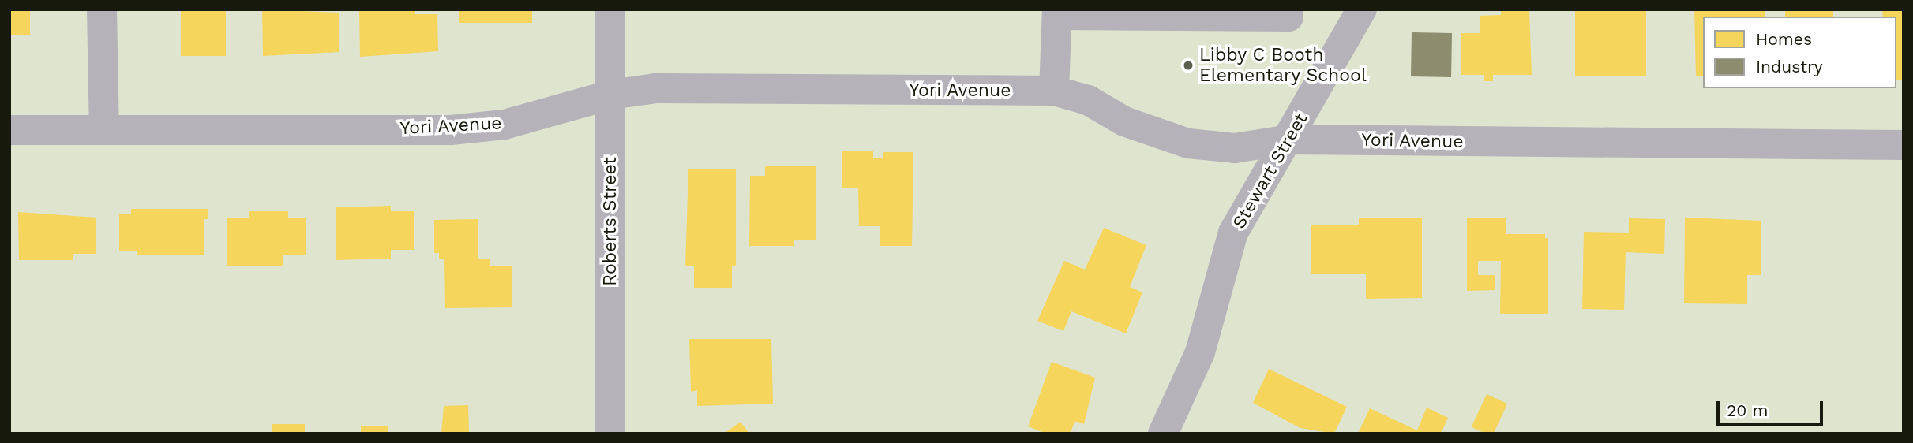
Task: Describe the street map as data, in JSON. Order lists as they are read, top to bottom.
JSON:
{
  "streets": {
    "street": ["Yori Avenue", "Stewart Street", "Roberts Street"]
  },
  "crossings": [
    ["Yori Avenue", "Stewart Street"],
    ["Yori Avenue", "Roberts Street"]
  ],
  "places": ["Libby C Booth Elementary School"],
  "legend": ["Homes", "Industry"],
  "scale_bar": "20 m"
}
